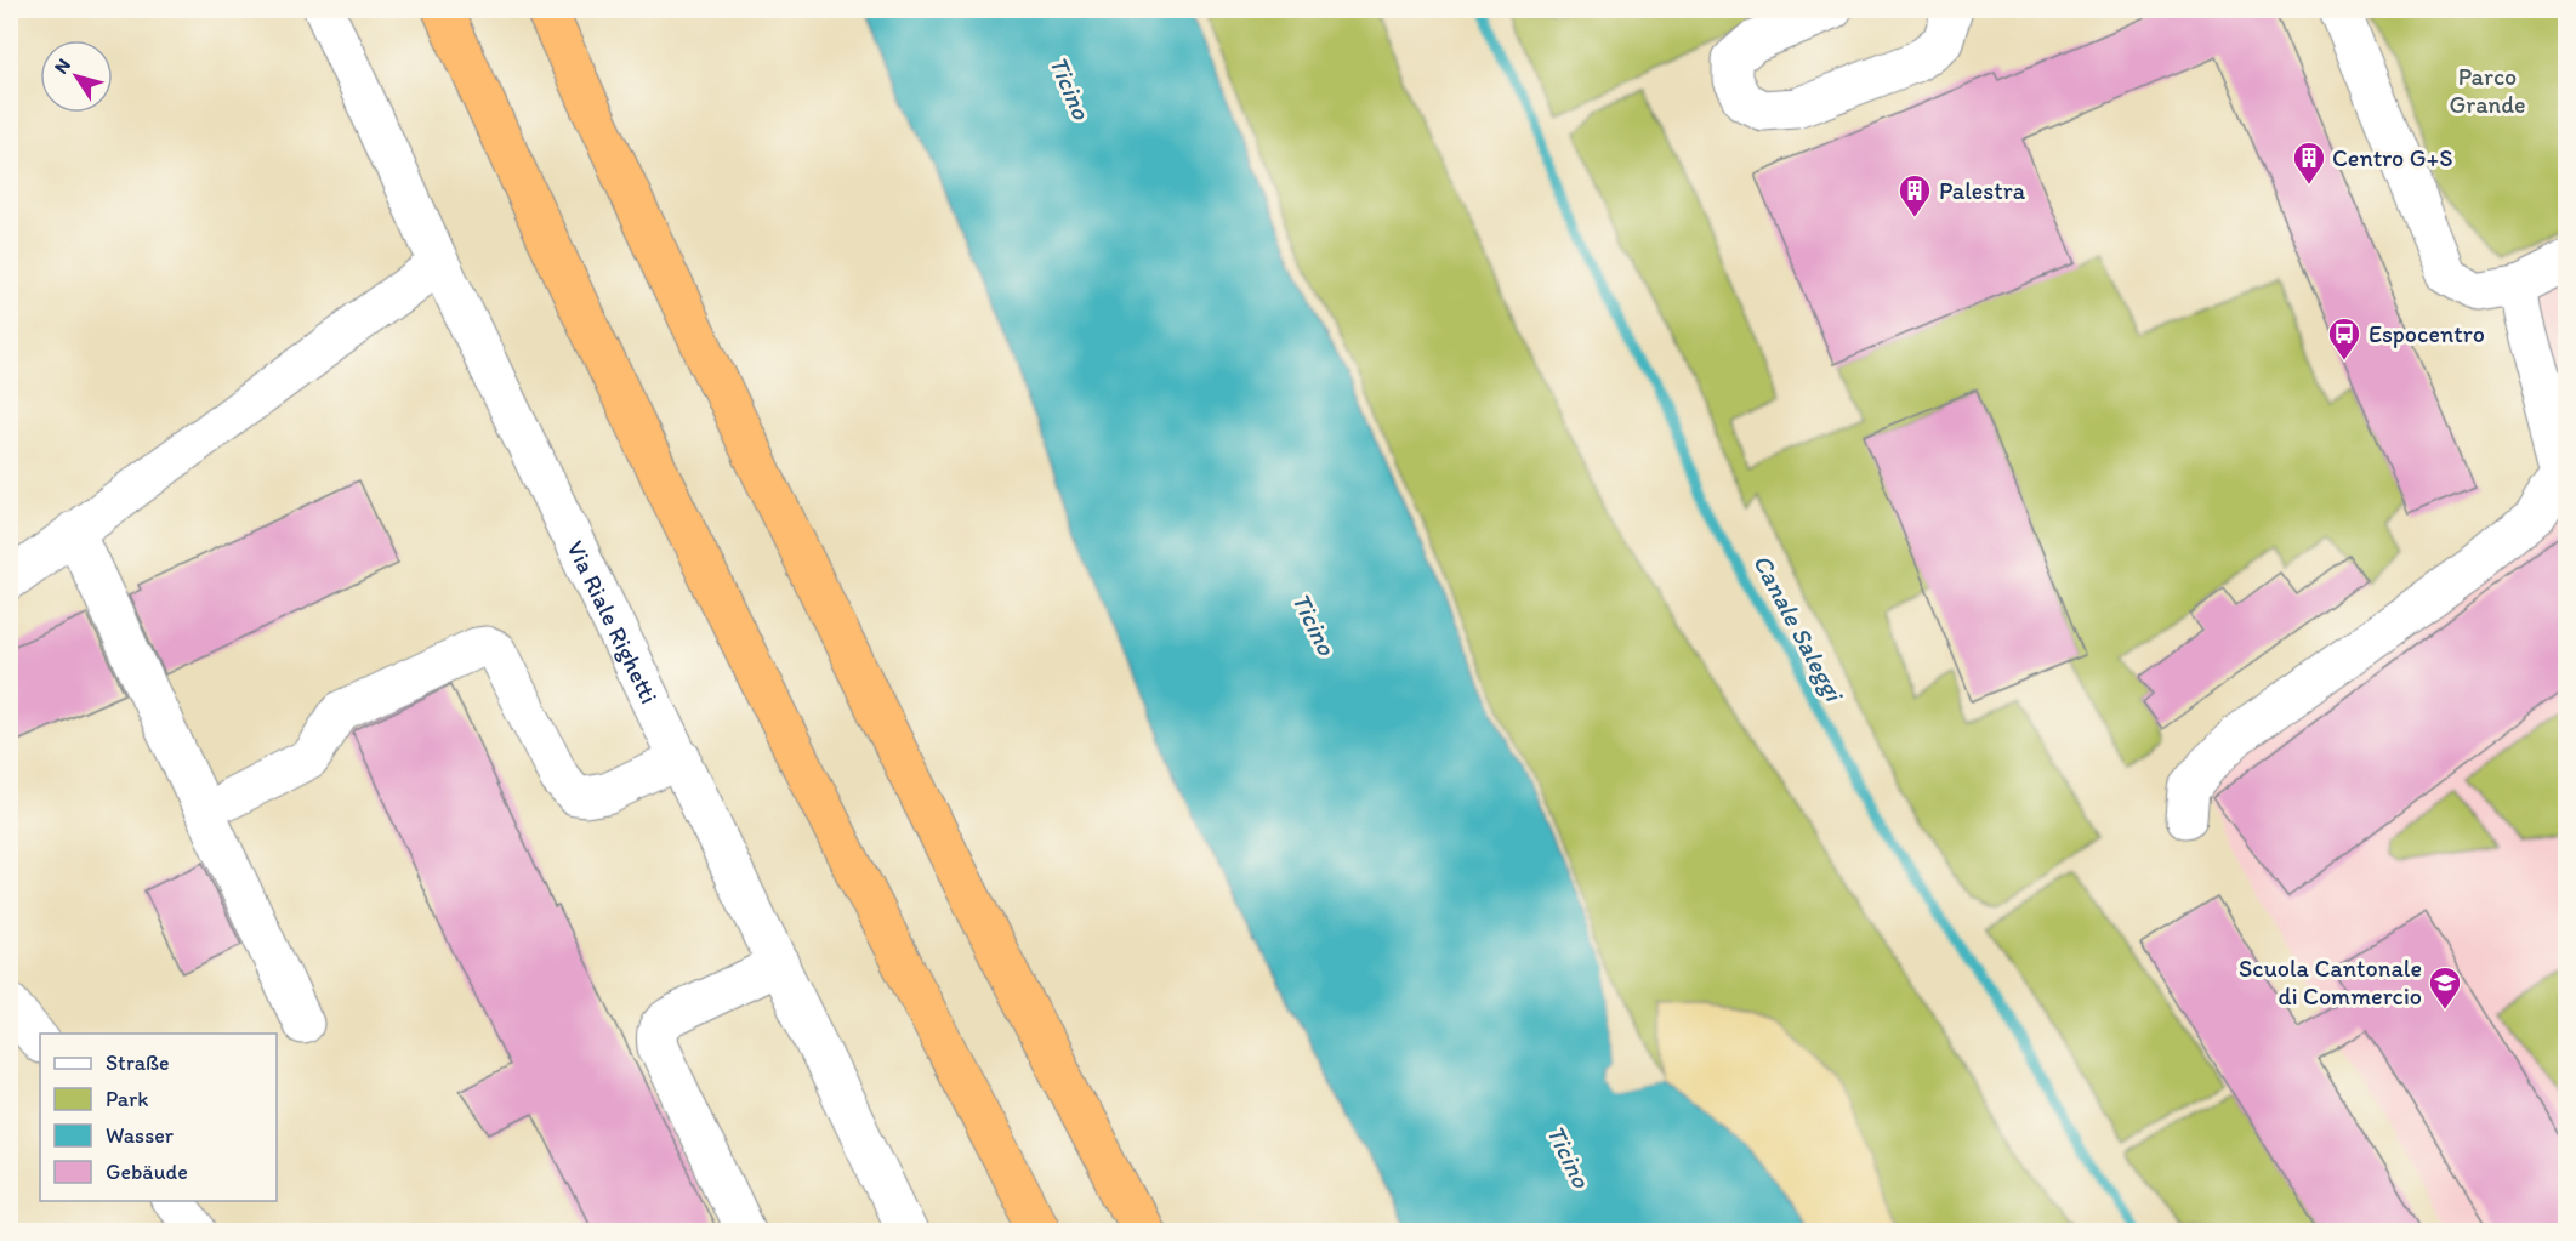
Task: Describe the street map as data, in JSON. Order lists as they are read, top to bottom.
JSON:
{
  "streets": {
    "street": ["Via Riale Righetti"]
  },
  "water": ["Ticino", "Canale Saleggi"],
  "parks": ["Parco Grande"],
  "places": {
    "building": ["Centro G+S", "Palestra"],
    "bus stop": ["Espocentro"],
    "school or university": ["Scuola Cantonale di Commercio"]
  },
  "legend": [
    "Straße",
    "Park",
    "Wasser",
    "Gebäude"
  ],
  "north": "top left"
}
